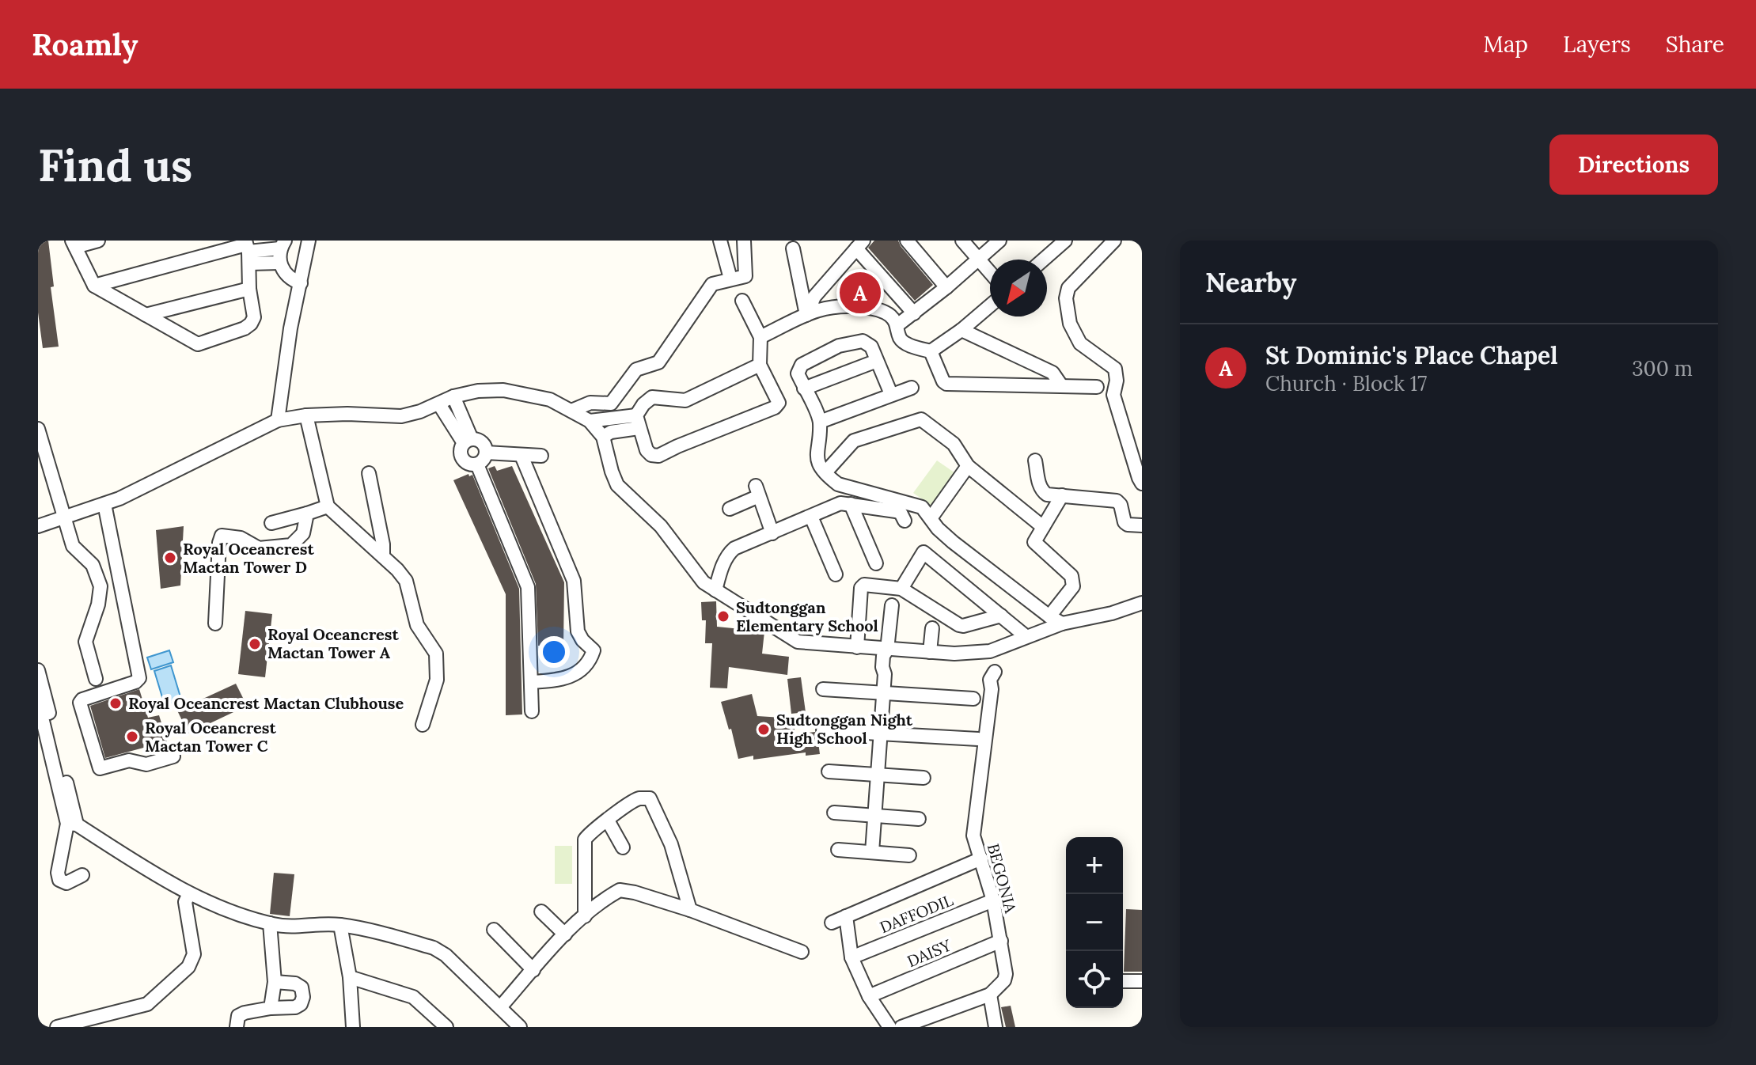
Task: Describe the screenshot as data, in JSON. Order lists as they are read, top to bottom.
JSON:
{
  "streets": {
    "street": ["BEGONIA", "DAFFODIL", "DAISY"]
  },
  "crossings": [
    ["BEGONIA", "DAFFODIL"],
    ["BEGONIA", "DAISY"]
  ],
  "places": [
    "Royal Oceancrest Mactan Tower D",
    "Sudtonggan Elementary School",
    "Royal Oceancrest Mactan Tower A",
    "Royal Oceancrest Mactan Clubhouse",
    "Sudtonggan Night High School",
    "Royal Oceancrest Mactan Tower C"
  ],
  "north": "bottom left",
  "page": {
    "header": "Roamly",
    "nav": ["Map", "Layers", "Share"],
    "buttons": "Directions",
    "title": "Find us",
    "heading": "Nearby",
    "pins": "A",
    "list": [
      {
        "mark": "A",
        "name": "St Dominic's Place Chapel",
        "note": "Church · Block 17",
        "value": "300 m"
      }
    ],
    "map_buttons": ["+", "−"]
  }
}
